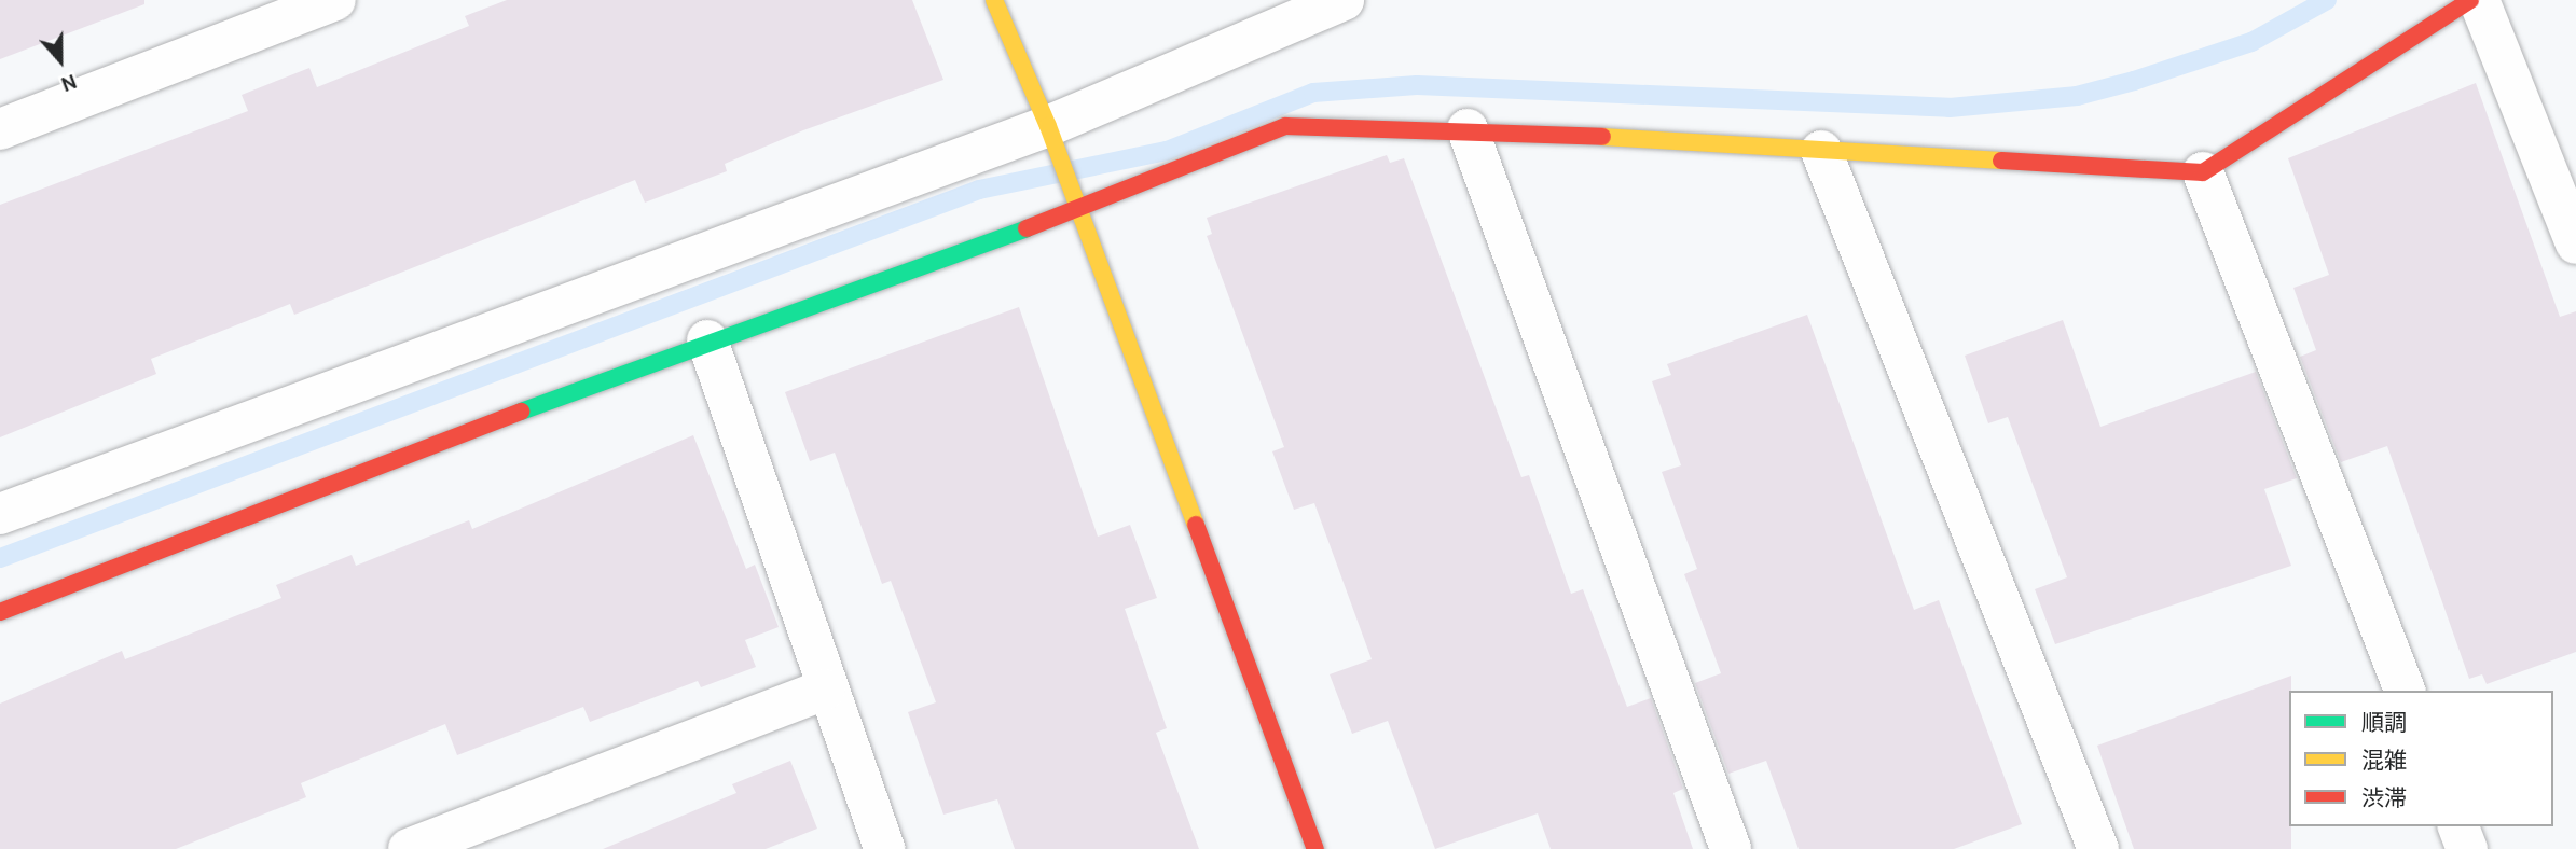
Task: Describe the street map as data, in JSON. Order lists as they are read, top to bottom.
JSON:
{
  "legend": ["順調", "混雑", "渋滞"],
  "north": "bottom"
}
